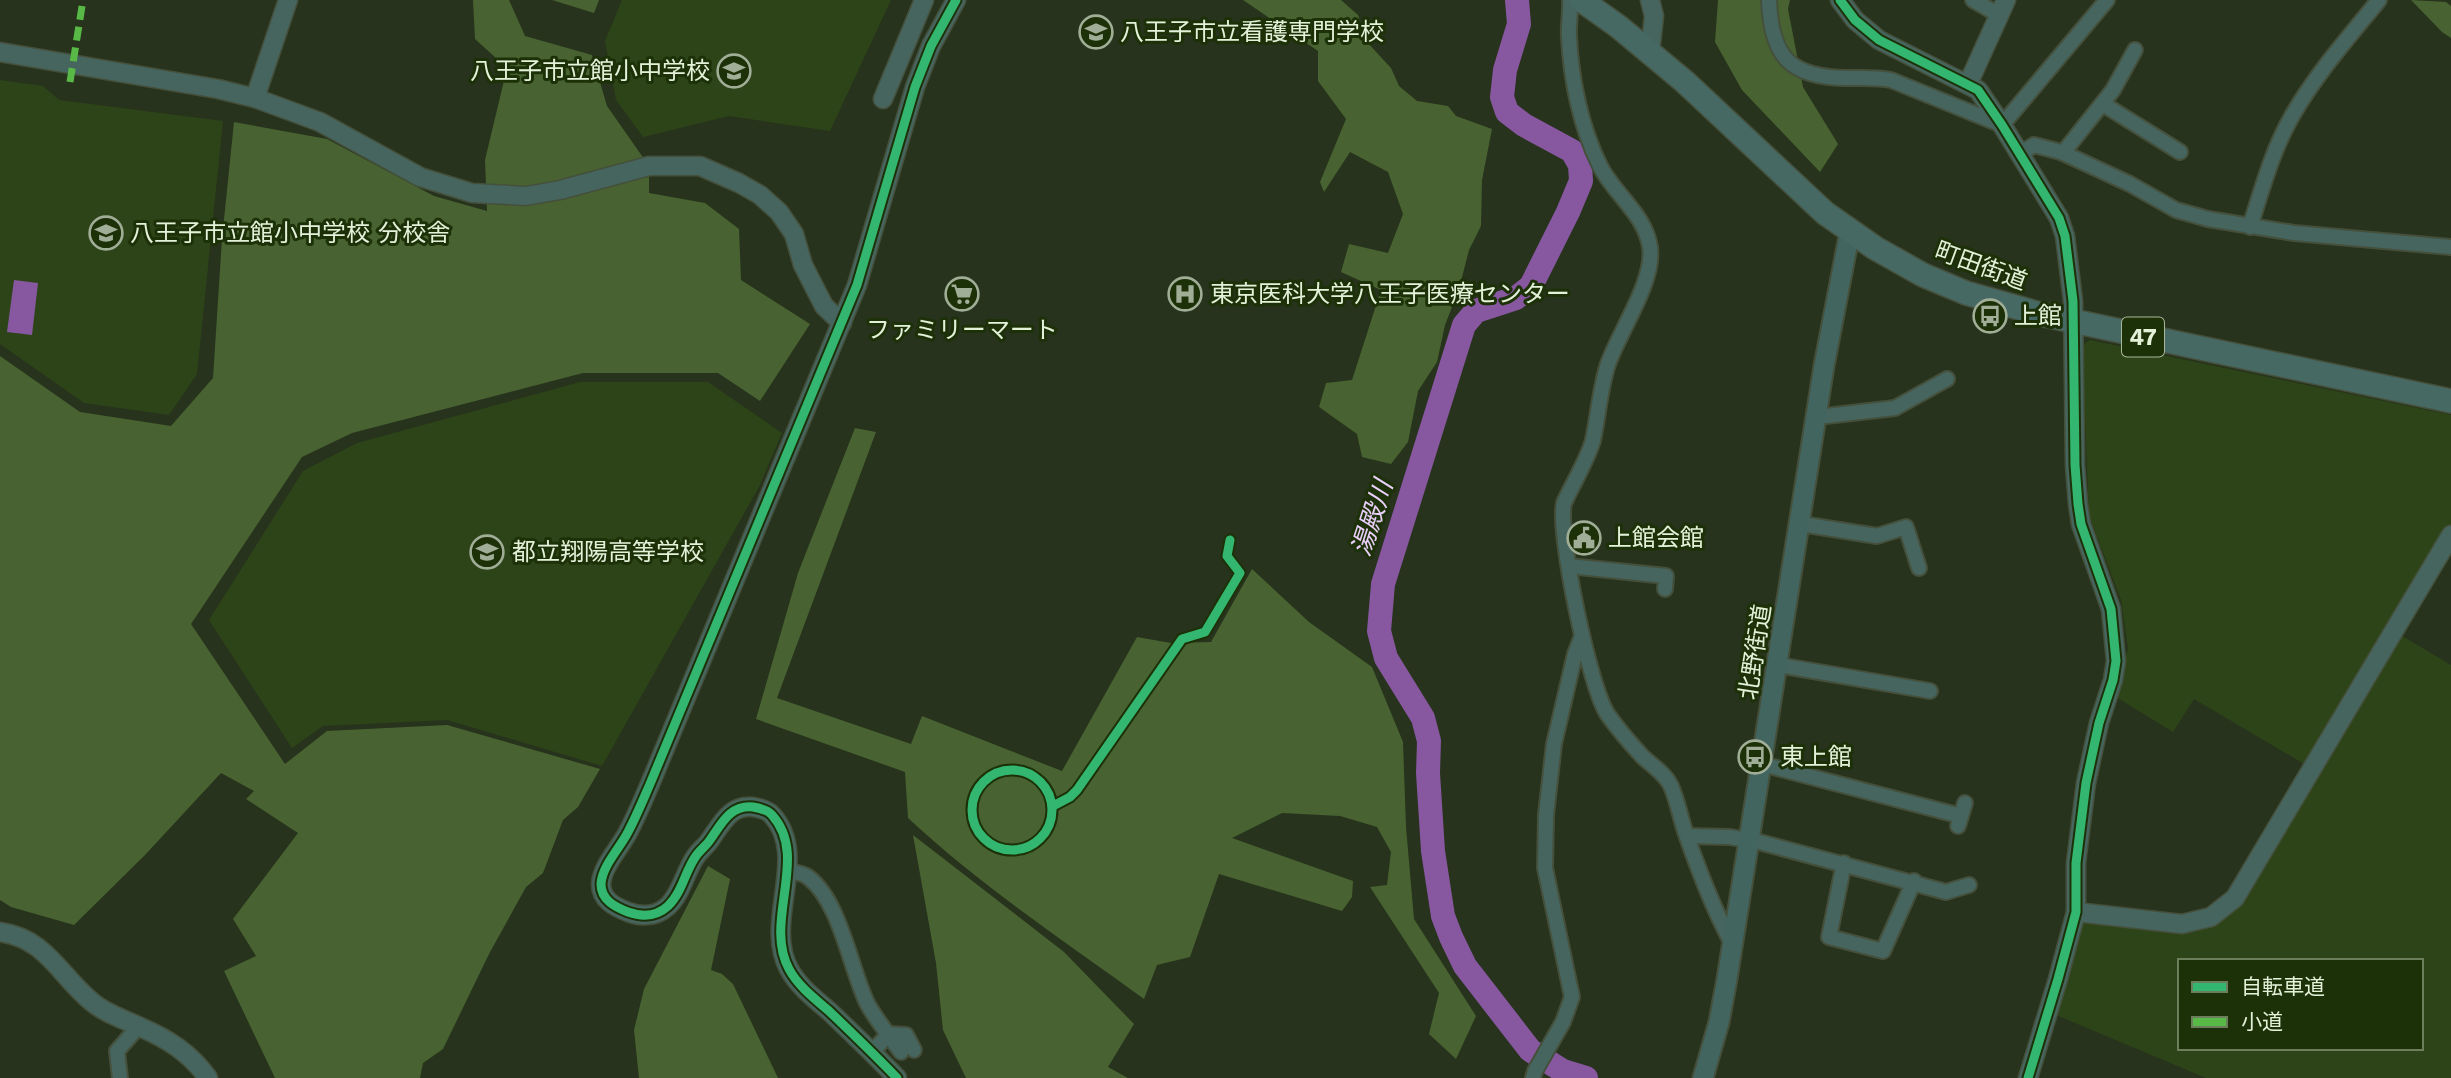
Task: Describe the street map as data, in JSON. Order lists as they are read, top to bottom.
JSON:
{
  "streets": {
    "main road": ["町田街道", "47", "北野街道"]
  },
  "crossings": [
    ["町田街道", "北野街道"]
  ],
  "water": ["湯殿川"],
  "places": {
    "school or university": [
      "八王子市立看護専門学校",
      "八王子市立館小中学校",
      "八王子市立館小中学校 分校舎",
      "都立翔陽高等学校"
    ],
    "supermarket": ["ファミリーマート"],
    "hospital": ["東京医科大学八王子医療センター"],
    "bus stop": ["上館", "東上館"],
    "public building": ["上館会館"]
  },
  "legend": ["自転車道", "小道"]
}
